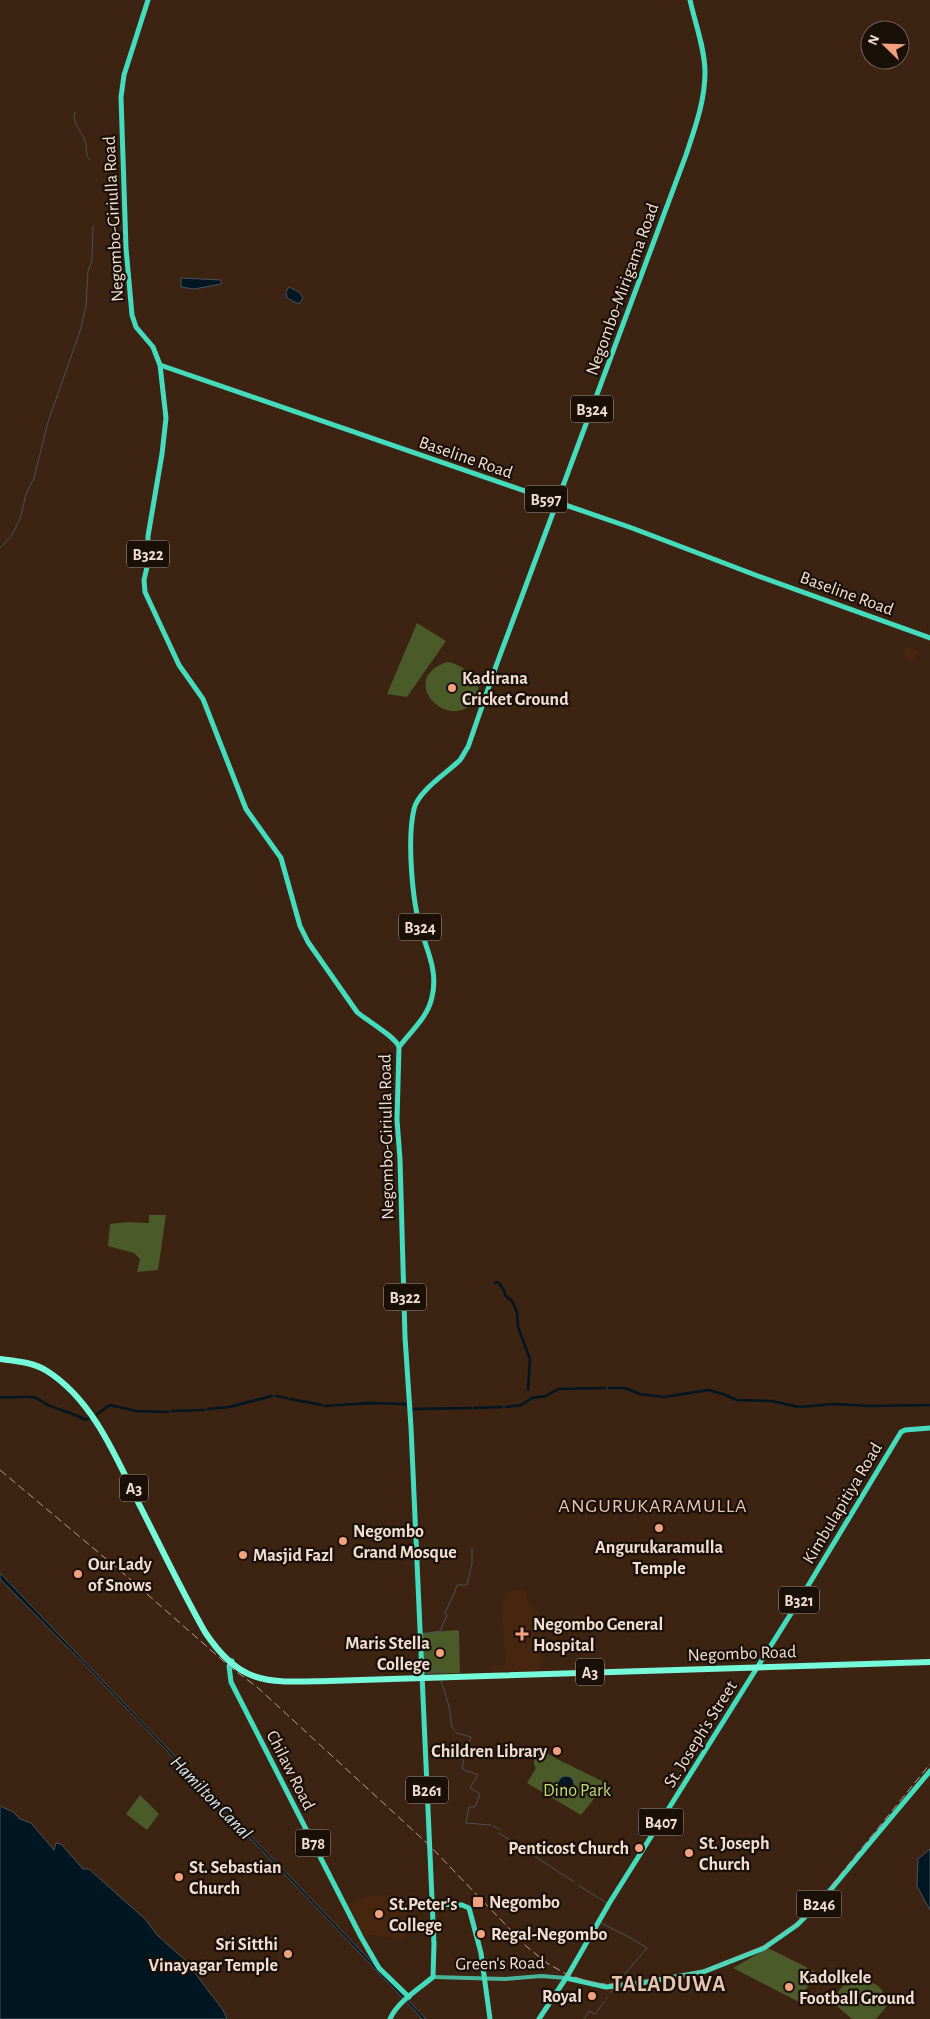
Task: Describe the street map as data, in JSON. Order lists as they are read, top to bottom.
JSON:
{
  "streets": {
    "highway": ["A3", "Negombo Road"],
    "main road": [
      "Negombo-Giriulla Road",
      "Negombo-Mirigama Road",
      "B324",
      "Baseline Road",
      "B597",
      "B322",
      "Kimbulapitiya Road",
      "B321",
      "St. Joseph's Street",
      "Chilaw Road",
      "B261",
      "B407",
      "B78",
      "B246",
      "Green's Road"
    ]
  },
  "crossings": [
    ["Negombo-Giriulla Road", "Negombo-Mirigama Road"],
    ["Negombo-Giriulla Road", "Baseline Road"],
    ["Negombo-Giriulla Road", "Negombo Road"],
    ["Negombo-Giriulla Road", "B261"],
    ["Negombo-Mirigama Road", "Baseline Road"],
    ["A3", "Negombo Road"],
    ["A3", "Chilaw Road"],
    ["Kimbulapitiya Road", "Negombo Road"],
    ["Kimbulapitiya Road", "St. Joseph's Street"],
    ["Negombo Road", "St. Joseph's Street"],
    ["Negombo Road", "Chilaw Road"],
    ["Negombo Road", "B261"],
    ["St. Joseph's Street", "B246"],
    ["St. Joseph's Street", "Green's Road"],
    ["B261", "Green's Road"],
    ["B246", "Green's Road"]
  ],
  "districts": ["ANGURUKARAMULLA", "TALADUWA"],
  "water": ["Hamilton Canal"],
  "parks": ["Dino Park"],
  "places": {
    "other": [
      "Kadirana Cricket Ground",
      "Angurukaramulla Temple",
      "Negombo Grand Mosque",
      "Masjid Fazl",
      "Our Lady of Snows",
      "Maris Stella College",
      "Children Library",
      "Penticost Church",
      "St. Joseph Church",
      "St. Sebastian Church",
      "St.Peter's College",
      "Regal-Negombo",
      "Sri Sitthi Vinayagar Temple",
      "Kadolkele Football Ground",
      "Royal"
    ],
    "health": ["Negombo General Hospital"],
    "transit": ["Negombo"]
  },
  "north": "top left"
}
